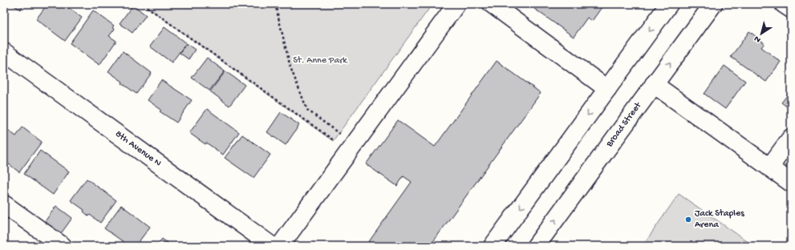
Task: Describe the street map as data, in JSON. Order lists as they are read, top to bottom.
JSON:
{
  "streets": {
    "main road": ["Broad Street", "8th Avenue N"]
  },
  "parks": ["St. Anne Park"],
  "places": ["Jack Staples Arena"],
  "north": "bottom left"
}
